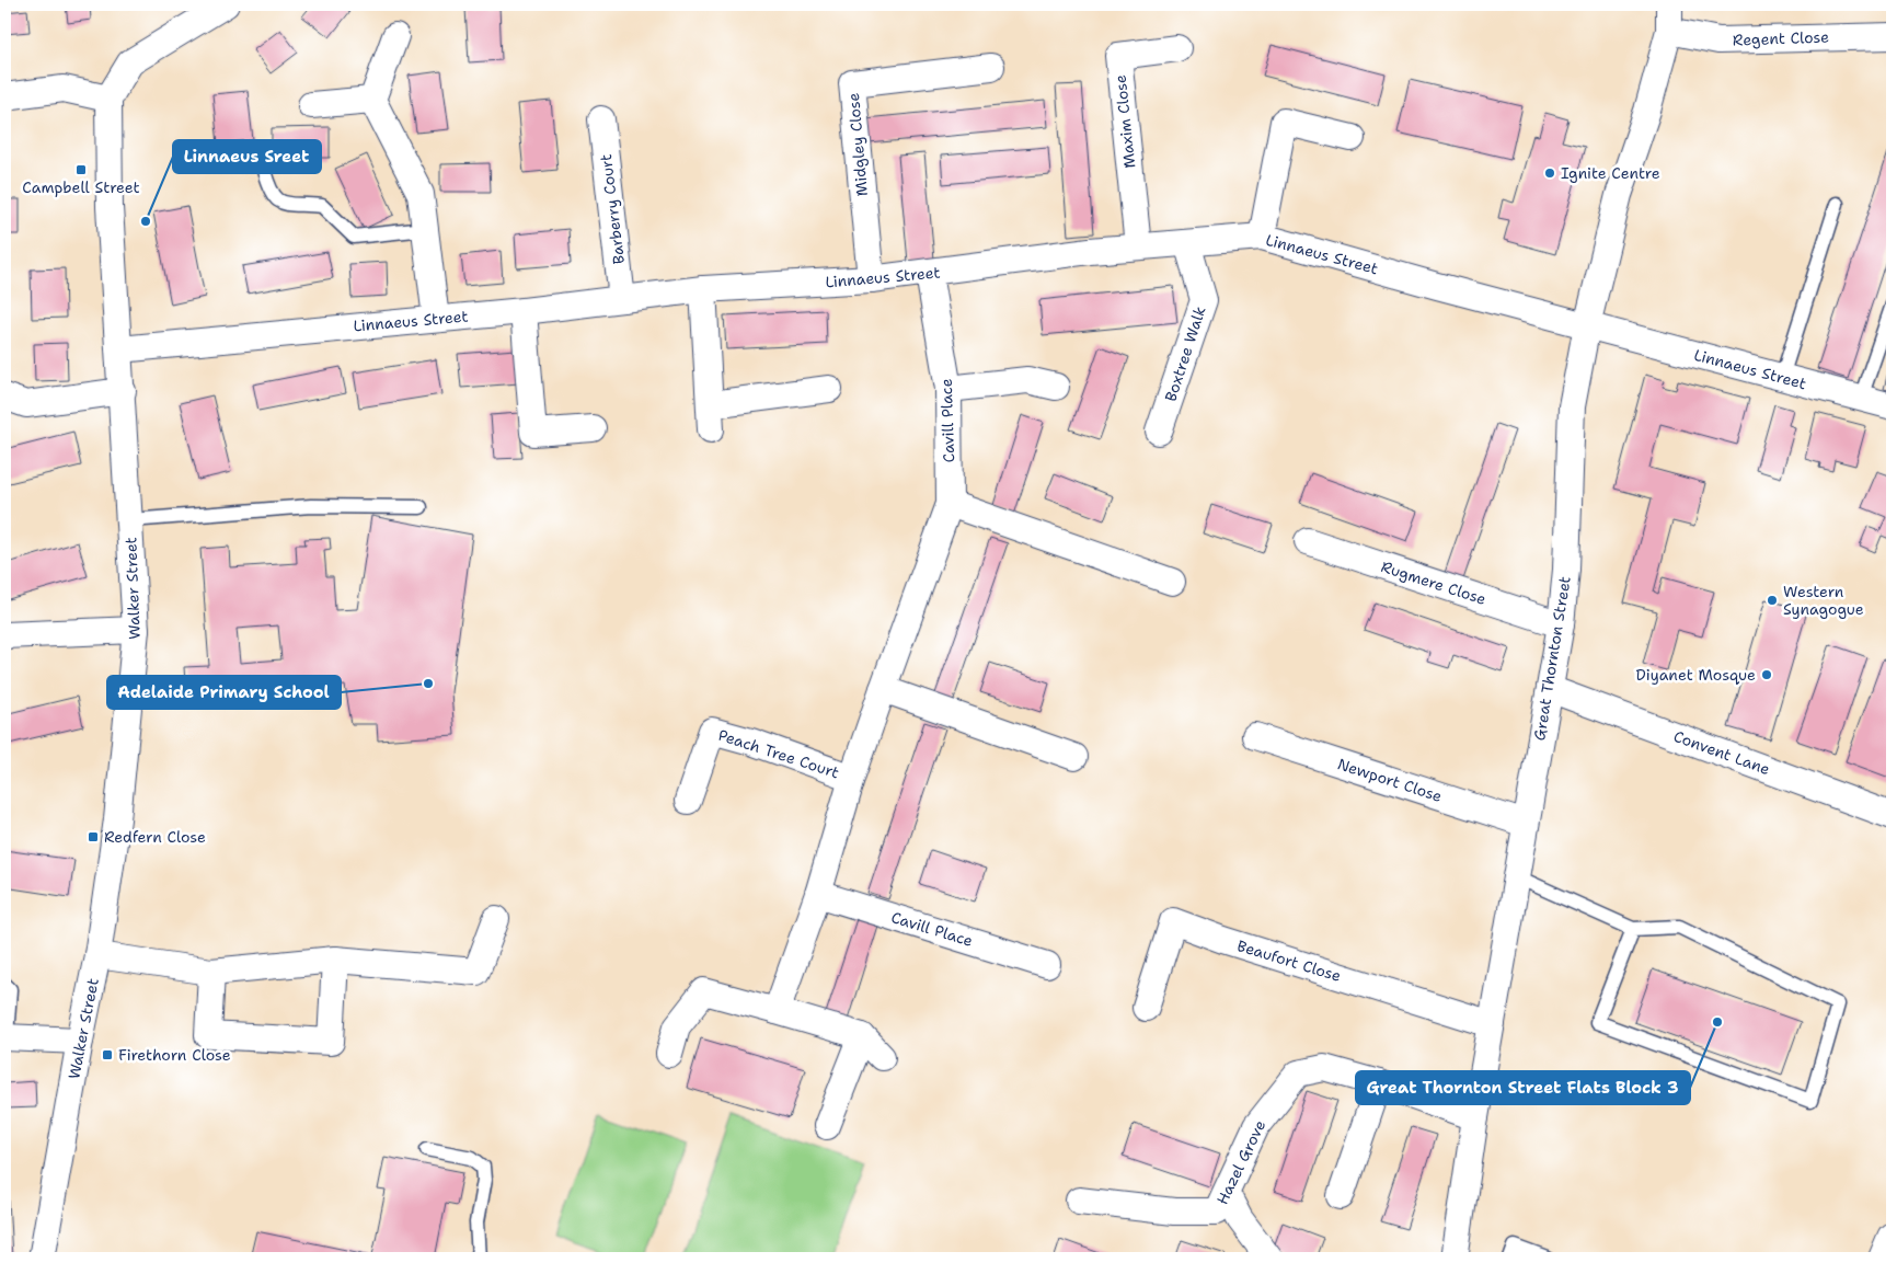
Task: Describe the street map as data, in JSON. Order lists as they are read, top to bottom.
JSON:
{
  "streets": {
    "street": [
      "Regent Close",
      "Maxim Close",
      "Midgley Close",
      "Barberry Court",
      "Linnaeus Street",
      "Boxtree Walk",
      "Cavill Place",
      "Rugmere Close",
      "Walker Street",
      "Great Thornton Street",
      "Convent Lane",
      "Peach Tree Court",
      "Newport Close",
      "Beaufort Close",
      "Hazel Grove"
    ]
  },
  "crossings": [
    ["Regent Close", "Great Thornton Street"],
    ["Maxim Close", "Linnaeus Street"],
    ["Midgley Close", "Linnaeus Street"],
    ["Barberry Court", "Linnaeus Street"],
    ["Linnaeus Street", "Boxtree Walk"],
    ["Linnaeus Street", "Cavill Place"],
    ["Linnaeus Street", "Walker Street"],
    ["Linnaeus Street", "Great Thornton Street"],
    ["Cavill Place", "Peach Tree Court"],
    ["Rugmere Close", "Great Thornton Street"],
    ["Great Thornton Street", "Convent Lane"],
    ["Great Thornton Street", "Newport Close"],
    ["Great Thornton Street", "Beaufort Close"],
    ["Great Thornton Street", "Hazel Grove"]
  ],
  "places": {
    "transit": ["Campbell Street", "Redfern Close", "Firethorn Close"],
    "other": [
      "Ignite Centre",
      "Linnaeus Sreet",
      "Western Synagogue",
      "Diyanet Mosque",
      "Adelaide Primary School",
      "Great Thornton Street Flats Block 3"
    ]
  }
}
